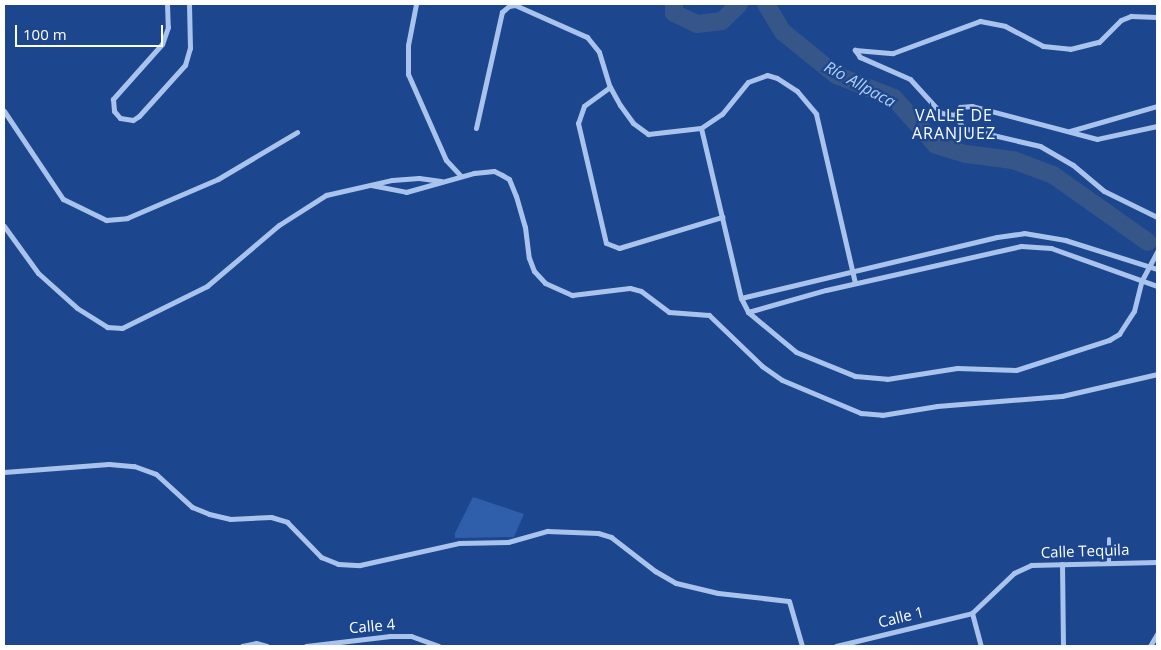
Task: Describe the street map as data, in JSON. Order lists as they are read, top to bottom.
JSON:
{
  "streets": {
    "street": ["Calle Tequila", "Calle 1", "Calle 4"]
  },
  "crossings": [
    ["Calle Tequila", "Calle 1"]
  ],
  "districts": ["VALLE DE ARANJUEZ"],
  "water": ["Río Allpaca"],
  "scale_bar": "100 m"
}
